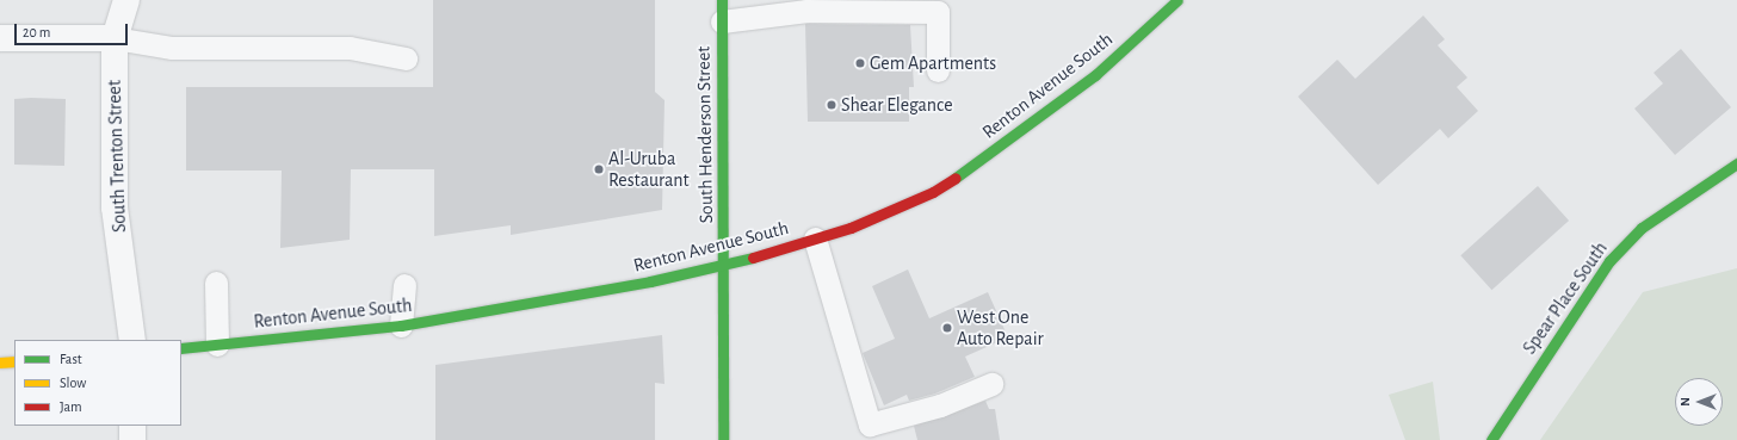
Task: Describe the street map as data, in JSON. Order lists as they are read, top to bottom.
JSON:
{
  "streets": {
    "main road": ["Renton Avenue South", "South Henderson Street", "Spear Place South"],
    "street": ["South Trenton Street"]
  },
  "crossings": [
    ["Renton Avenue South", "South Henderson Street"]
  ],
  "places": [
    "Gem Apartments",
    "Shear Elegance",
    "Al-Uruba Restaurant",
    "West One Auto Repair"
  ],
  "legend": ["Fast", "Slow", "Jam"],
  "scale_bar": "20 m",
  "north": "left"
}
